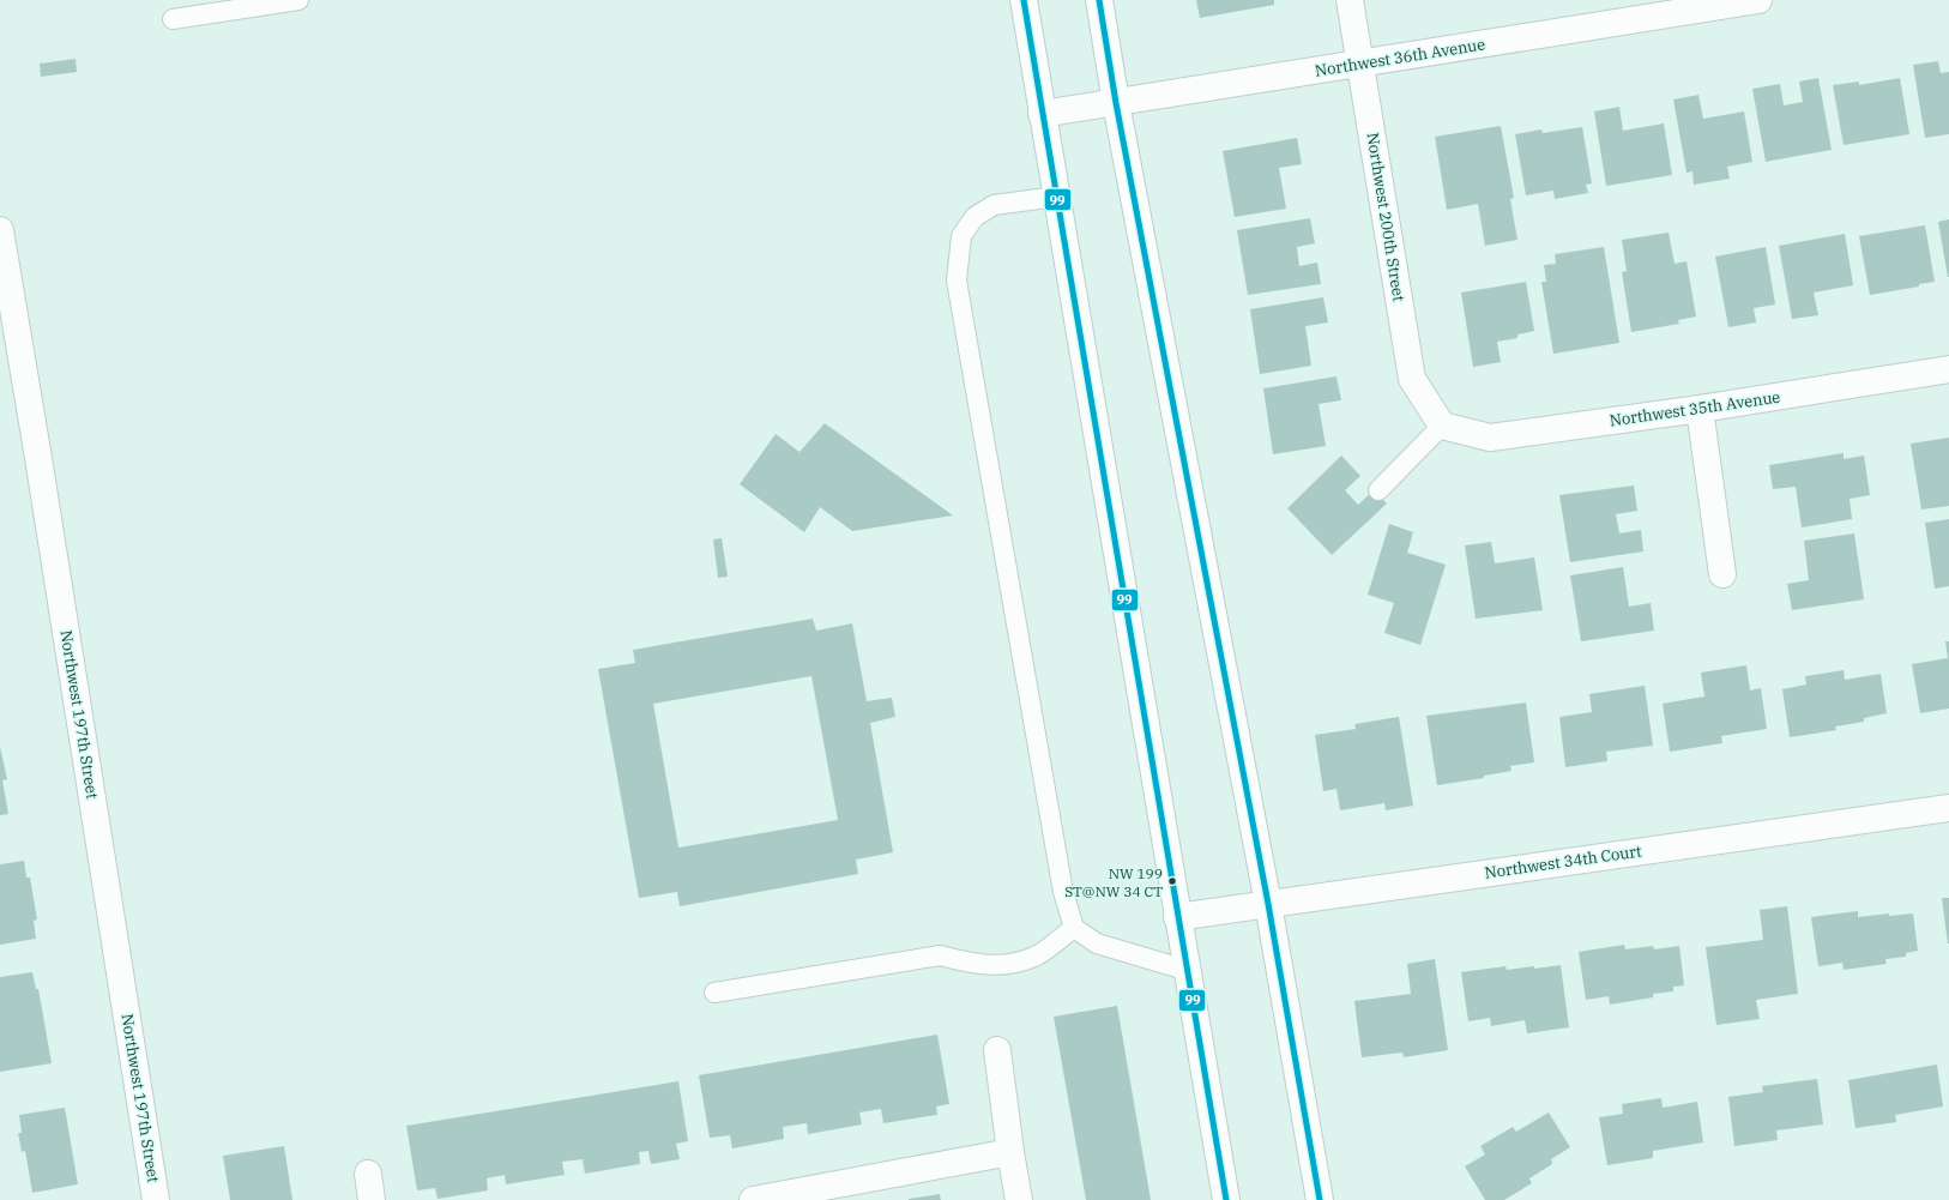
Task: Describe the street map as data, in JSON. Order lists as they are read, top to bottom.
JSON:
{
  "streets": {
    "street": [
      "Northwest 36th Avenue",
      "Northwest 200th Street",
      "Northwest 35th Avenue",
      "Northwest 197th Street",
      "Northwest 34th Court"
    ]
  },
  "crossings": [
    ["Northwest 36th Avenue", "Northwest 200th Street"],
    ["Northwest 200th Street", "Northwest 35th Avenue"]
  ],
  "places": ["NW 199 ST@NW 34 CT"],
  "lines": ["transit line 99"]
}
